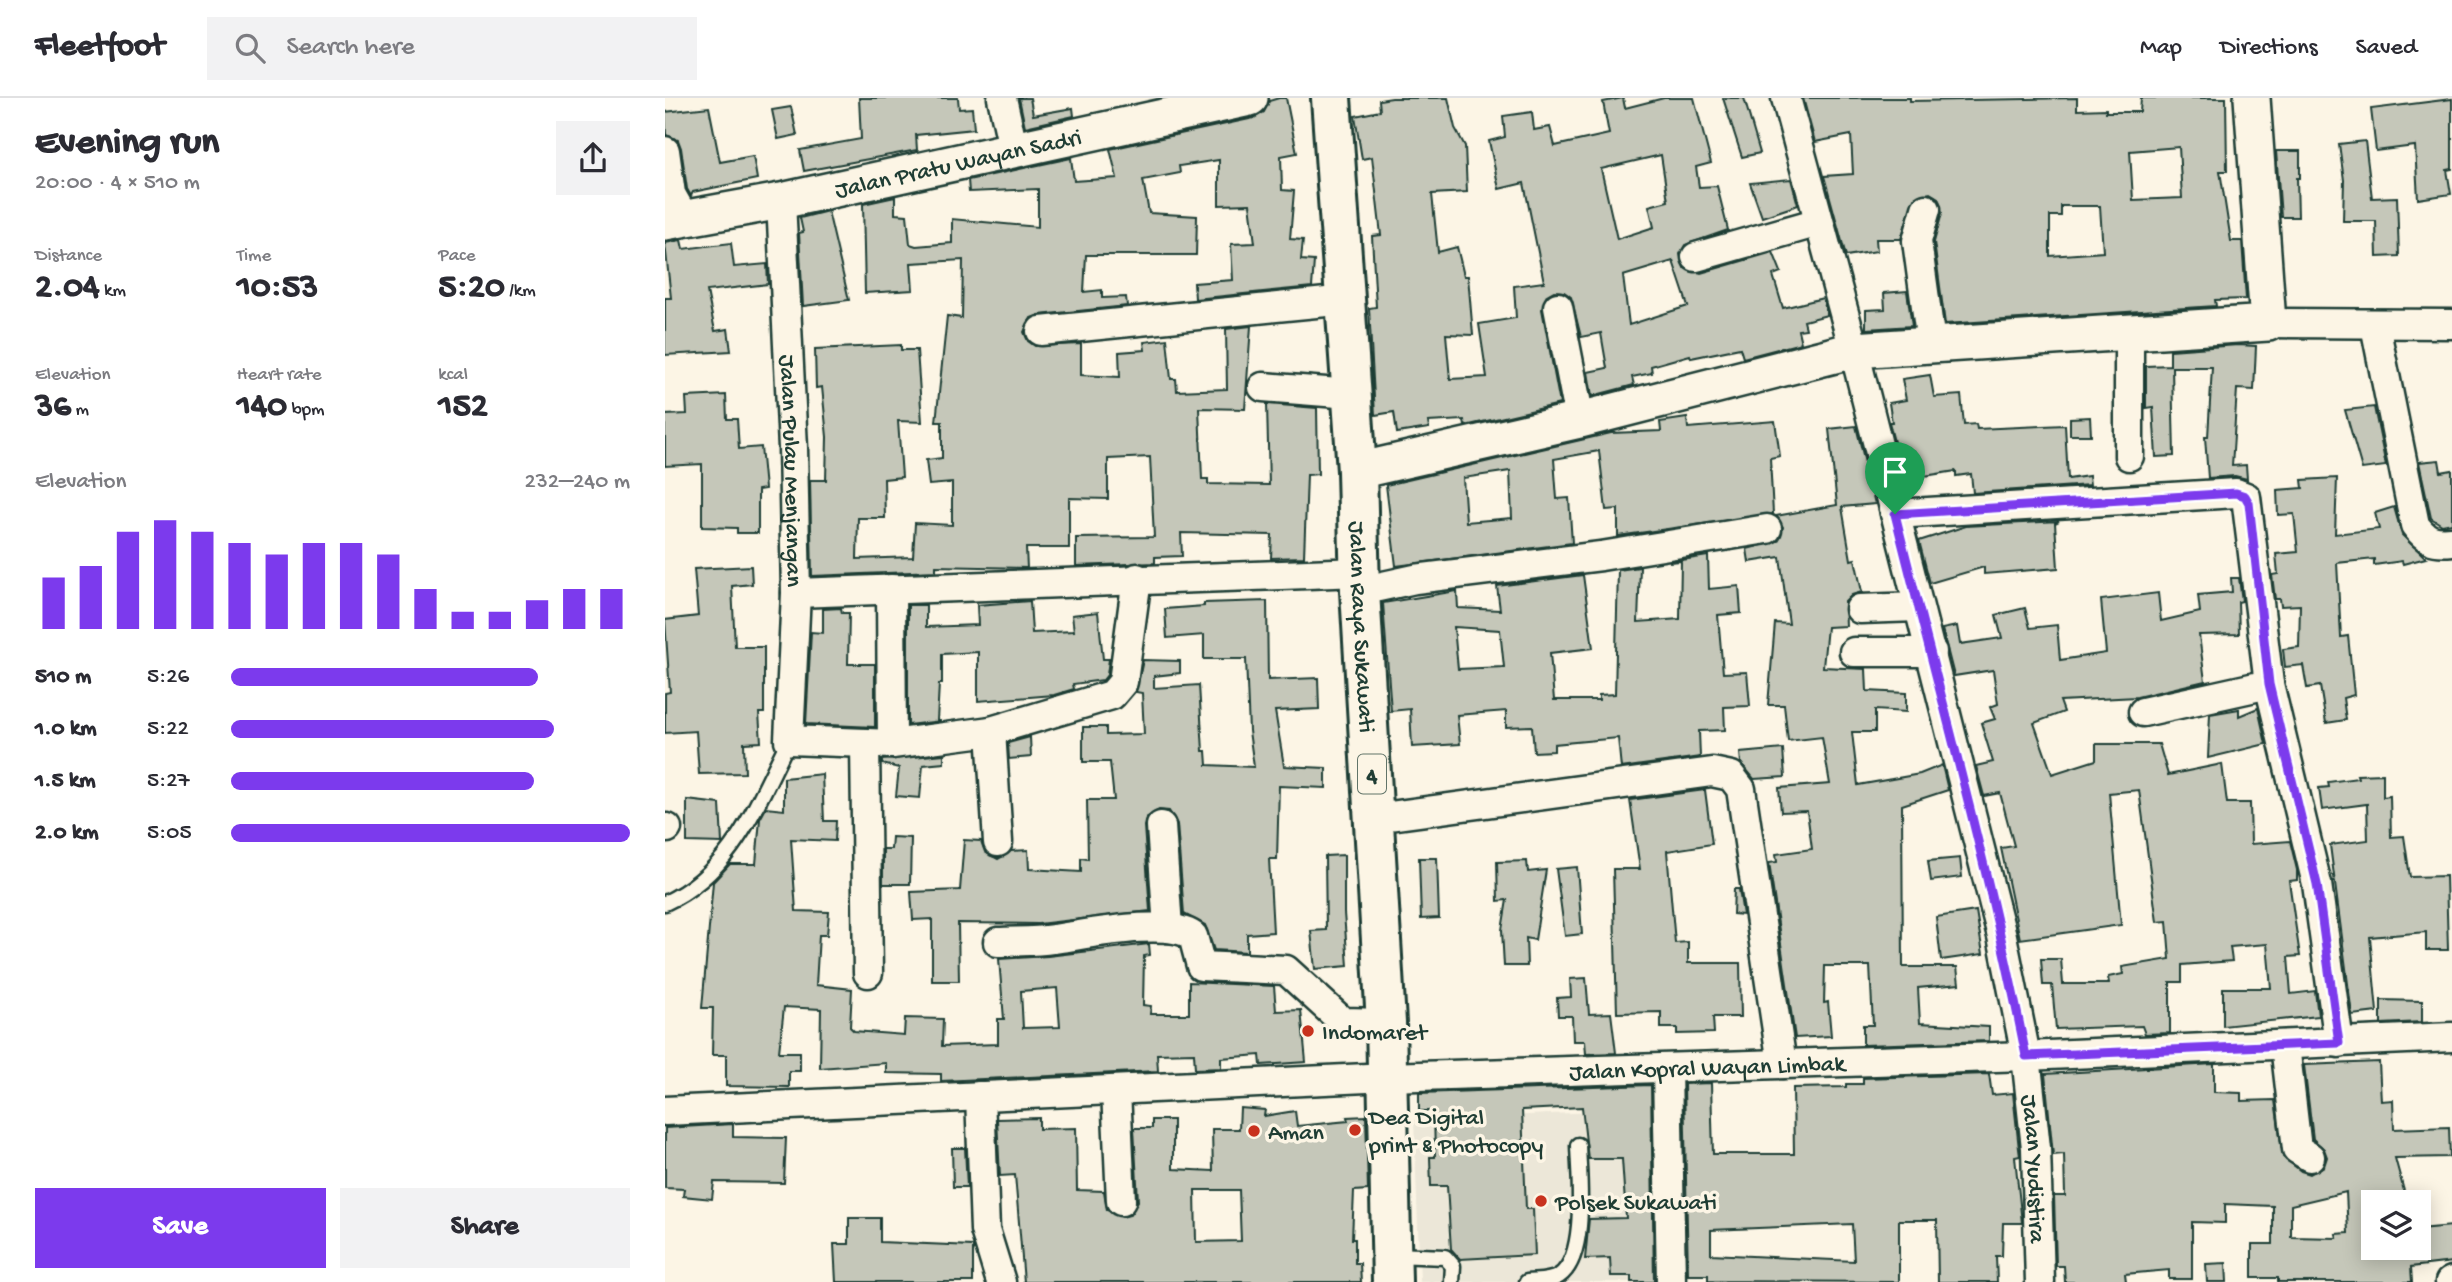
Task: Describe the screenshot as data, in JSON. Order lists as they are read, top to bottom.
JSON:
{
  "streets": {
    "highway": ["Jalan Raya Sukawati", "4"],
    "street": [
      "Jalan Pratu Wayan Sadri",
      "Jalan Pulau Menjangan",
      "Jalan Kopral Wayan Limbak",
      "Jalan Yudistira"
    ]
  },
  "crossings": [
    ["Jalan Pratu Wayan Sadri", "Jalan Pulau Menjangan"],
    ["Jalan Raya Sukawati", "Jalan Kopral Wayan Limbak"],
    ["Jalan Kopral Wayan Limbak", "Jalan Yudistira"]
  ],
  "places": [
    "Indomaret",
    "Dea Digital print & Photocopy",
    "Aman",
    "Polsek Sukawati"
  ],
  "page": {
    "header": "Fleetfoot",
    "search": "Search here",
    "nav": ["Map", "Directions", "Saved"],
    "heading": ["Evening run", "20:00 · 4 × 510 m"],
    "stats": [
      ["Distance", "2.04 km"],
      ["Time", "10:53"],
      ["Pace", "5:20 /km"],
      ["Elevation", "36 m"],
      ["Heart rate", "140 bpm"],
      ["kcal", "152"]
    ],
    "chart": ["Elevation", "232–240 m"],
    "list": [
      {
        "name": "510 m",
        "note": "5:26"
      },
      {
        "name": "1.0 km",
        "note": "5:22"
      },
      {
        "name": "1.5 km",
        "note": "5:27"
      },
      {
        "name": "2.0 km",
        "note": "5:05"
      }
    ],
    "buttons": ["Save", "Share"]
  }
}
